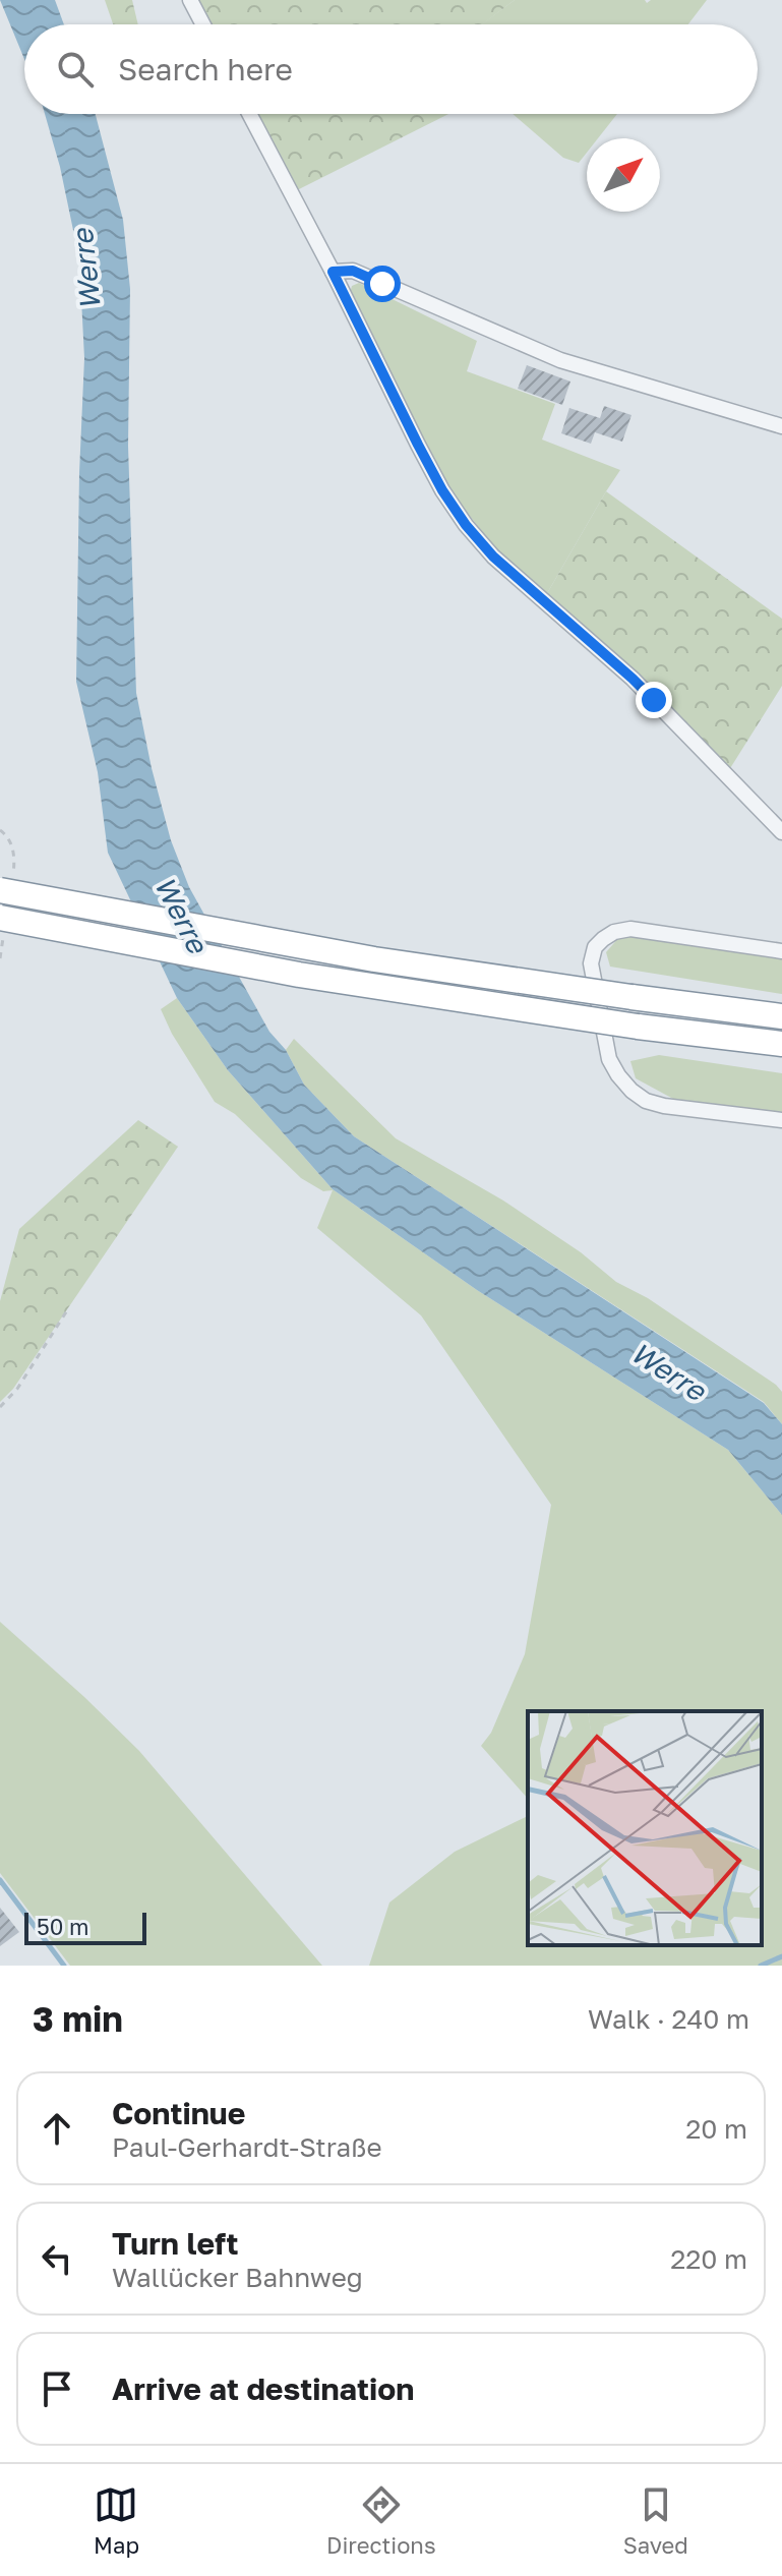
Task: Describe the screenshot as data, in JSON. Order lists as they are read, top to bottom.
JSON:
{
  "water": ["Werre"],
  "scale_bar": "50 m",
  "north": "top right",
  "page": {
    "search": "Search here",
    "scale": "50 m",
    "heading": ["3 min", "Walk · 240 m"],
    "list": [
      ["Continue", "Paul-Gerhardt-Straße", "20 m"],
      ["Turn left", "Wallücker Bahnweg", "220 m"],
      "Arrive at destination"
    ],
    "nav": ["Map", "Directions", "Saved"]
  }
}
